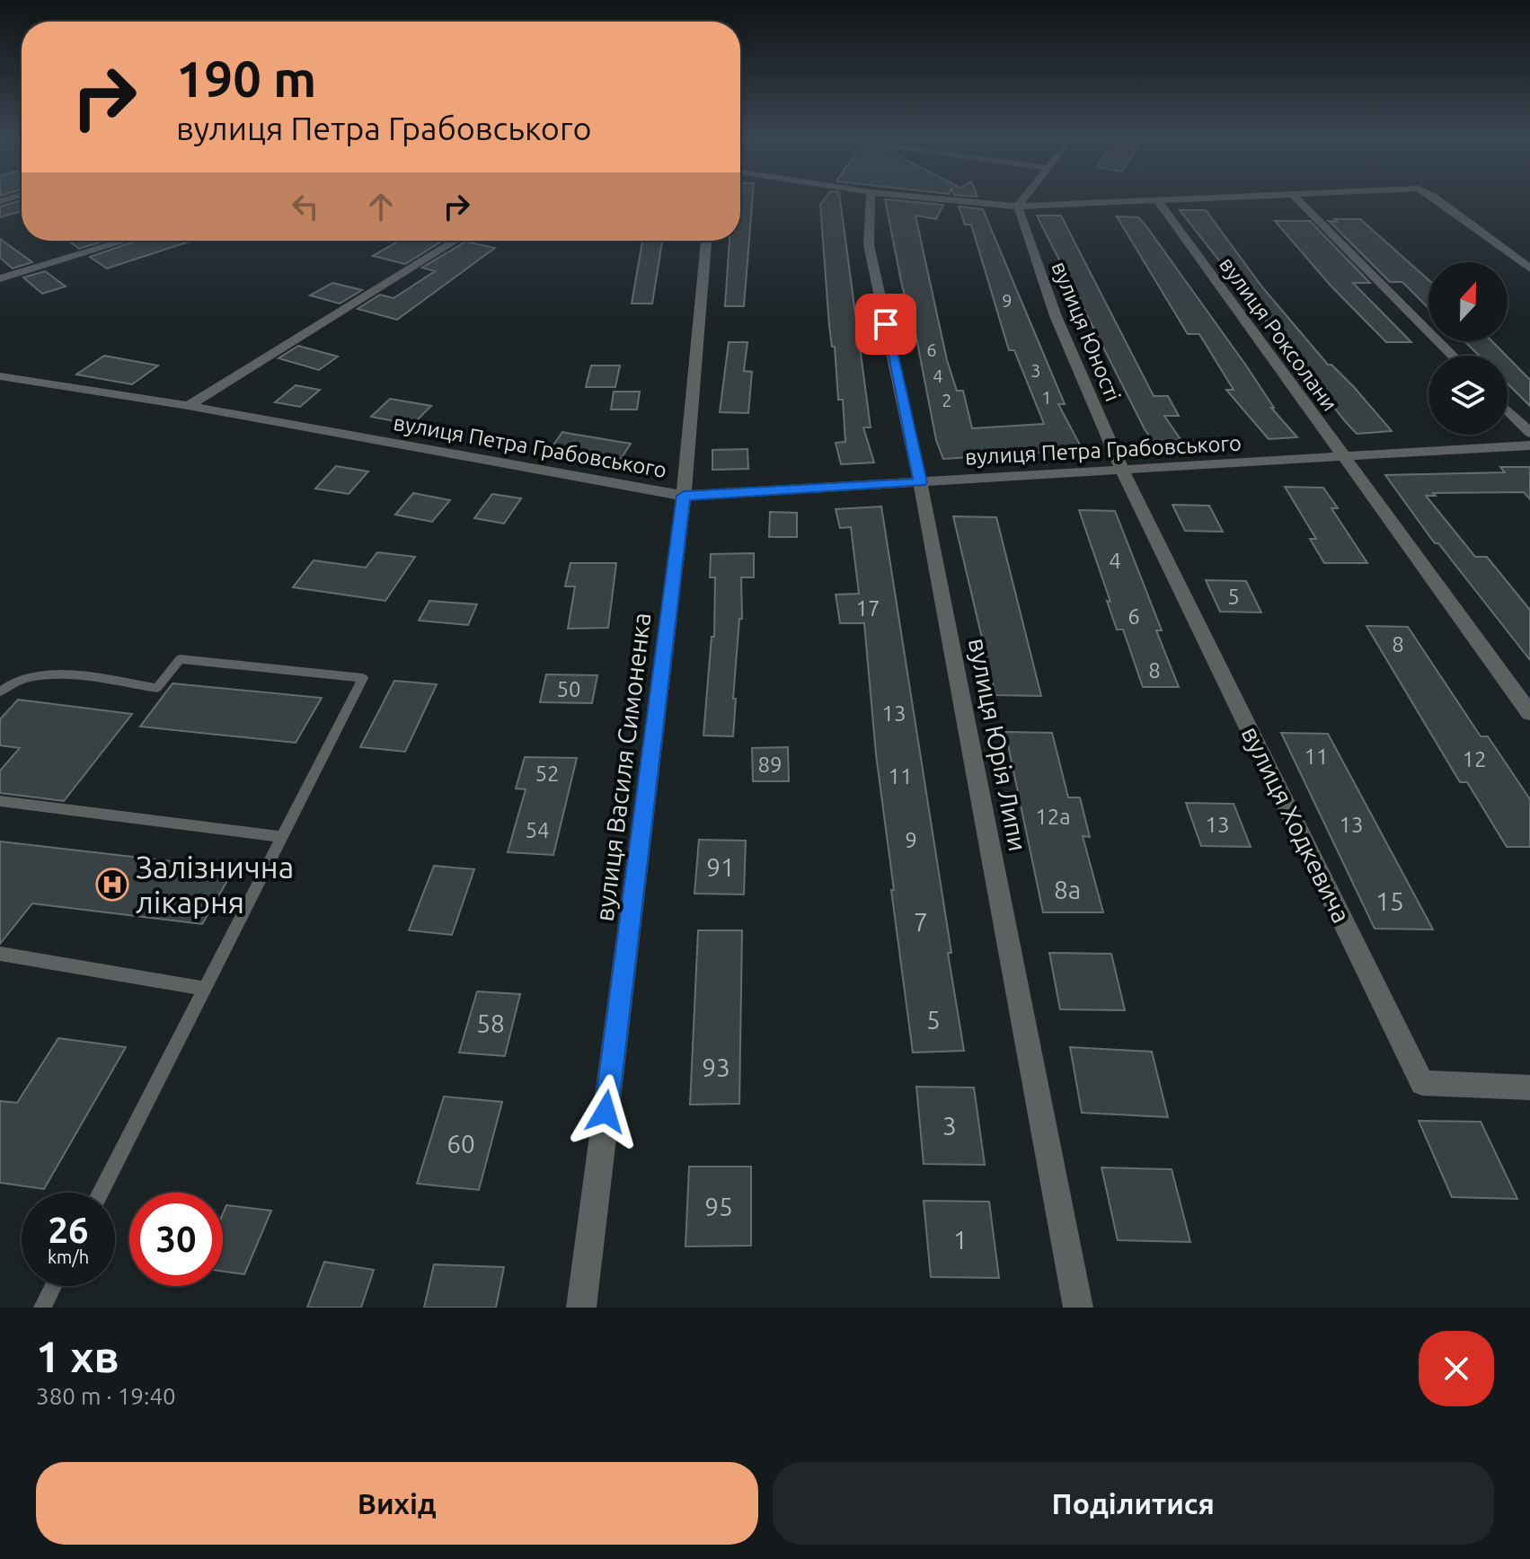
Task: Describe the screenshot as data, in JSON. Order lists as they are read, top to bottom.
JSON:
{
  "streets": {
    "street": [
      "вулиця Юності",
      "вулиця Роксолани",
      "вулиця Петра Грабовського",
      "вулиця Юрія Липи",
      "вулиця Василя Симоненка",
      "вулиця Ходкевича"
    ]
  },
  "crossings": [
    ["вулиця Юності", "вулиця Петра Грабовського"],
    ["вулиця Юності", "вулиця Ходкевича"],
    ["вулиця Роксолани", "вулиця Петра Грабовського"],
    ["вулиця Петра Грабовського", "вулиця Юрія Липи"],
    ["вулиця Петра Грабовського", "вулиця Василя Симоненка"],
    ["вулиця Петра Грабовського", "вулиця Ходкевича"]
  ],
  "places": {
    "hospital": ["Залізнична лікарня"]
  },
  "house_numbers": [
    "9",
    "6",
    "3",
    "4",
    "1",
    "2",
    "4",
    "5",
    "17",
    "6",
    "8",
    "8",
    "50",
    "13",
    "11",
    "12",
    "89",
    "52",
    "11",
    "12а",
    "13",
    "13",
    "54",
    "9",
    "91",
    "8а",
    "15",
    "7",
    "5",
    "58",
    "93",
    "3",
    "60",
    "95",
    "1"
  ],
  "north": "top",
  "page": {
    "turn": ["190 m", "вулиця Петра Грабовського"],
    "speed": "26 km/h",
    "limit": "30",
    "heading": ["1 хв", "380 m · 19:40"],
    "buttons": ["Вихід", "Поділитися"]
  }
}
